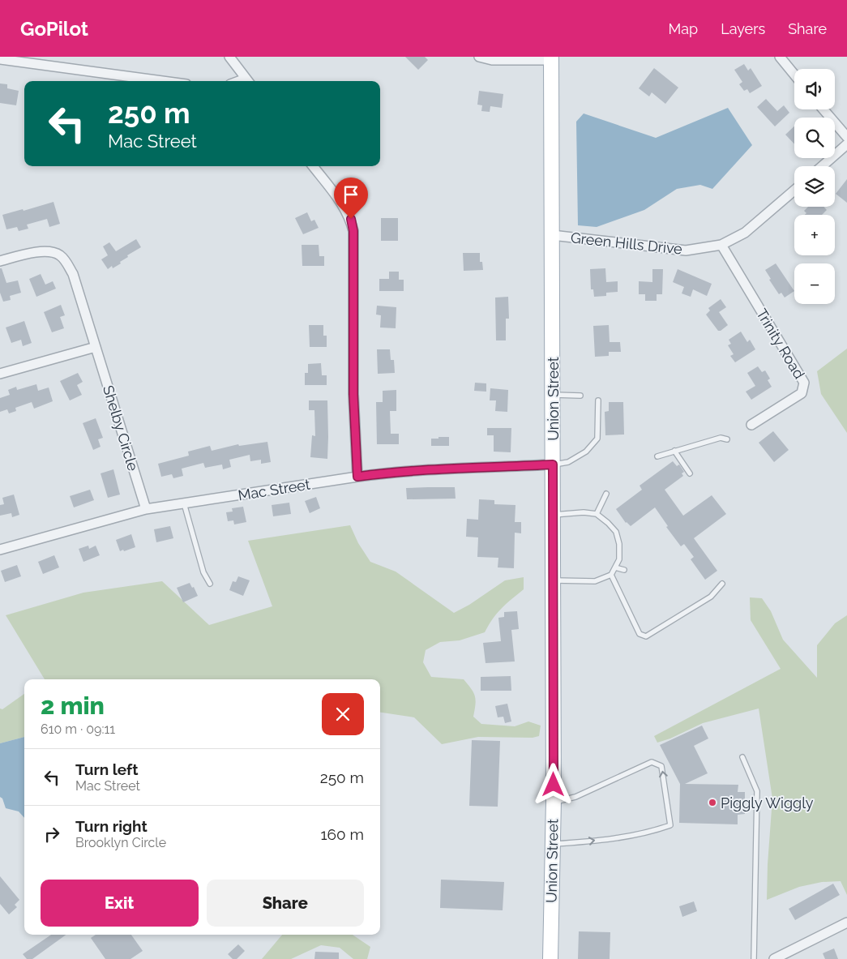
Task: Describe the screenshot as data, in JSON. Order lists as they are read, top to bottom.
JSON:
{
  "streets": {
    "main road": ["Union Street"],
    "street": [
      "Green Hills Drive",
      "Trinity Road",
      "Shelby Circle",
      "Mac Street"
    ]
  },
  "crossings": [
    ["Green Hills Drive", "Trinity Road"],
    ["Green Hills Drive", "Union Street"],
    ["Union Street", "Mac Street"],
    ["Shelby Circle", "Mac Street"]
  ],
  "places": ["Piggly Wiggly"],
  "page": {
    "header": "GoPilot",
    "nav": ["Map", "Layers", "Share"],
    "map_buttons": ["+", "−"],
    "turn": ["250 m", "Mac Street"],
    "heading": ["2 min", "610 m · 09:11"],
    "list": [
      {
        "name": "Turn left",
        "note": "Mac Street",
        "value": "250 m"
      },
      {
        "name": "Turn right",
        "note": "Brooklyn Circle",
        "value": "160 m"
      }
    ],
    "buttons": ["Exit", "Share"]
  }
}
